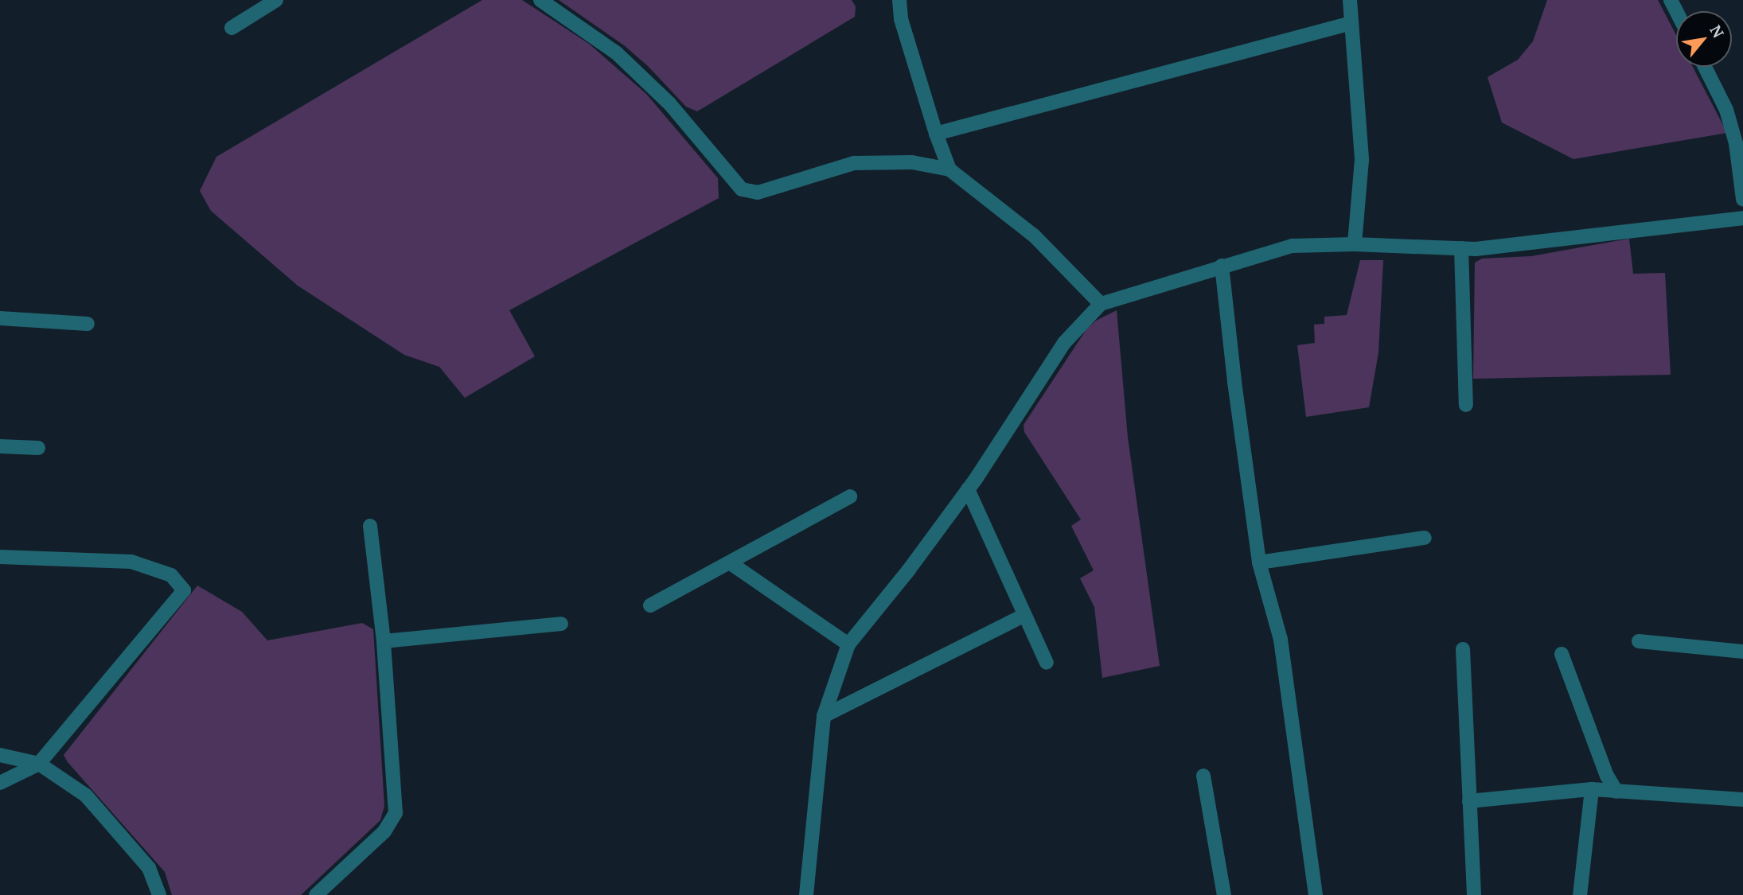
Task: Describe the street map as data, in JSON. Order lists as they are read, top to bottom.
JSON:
{
  "north": "top right"
}
